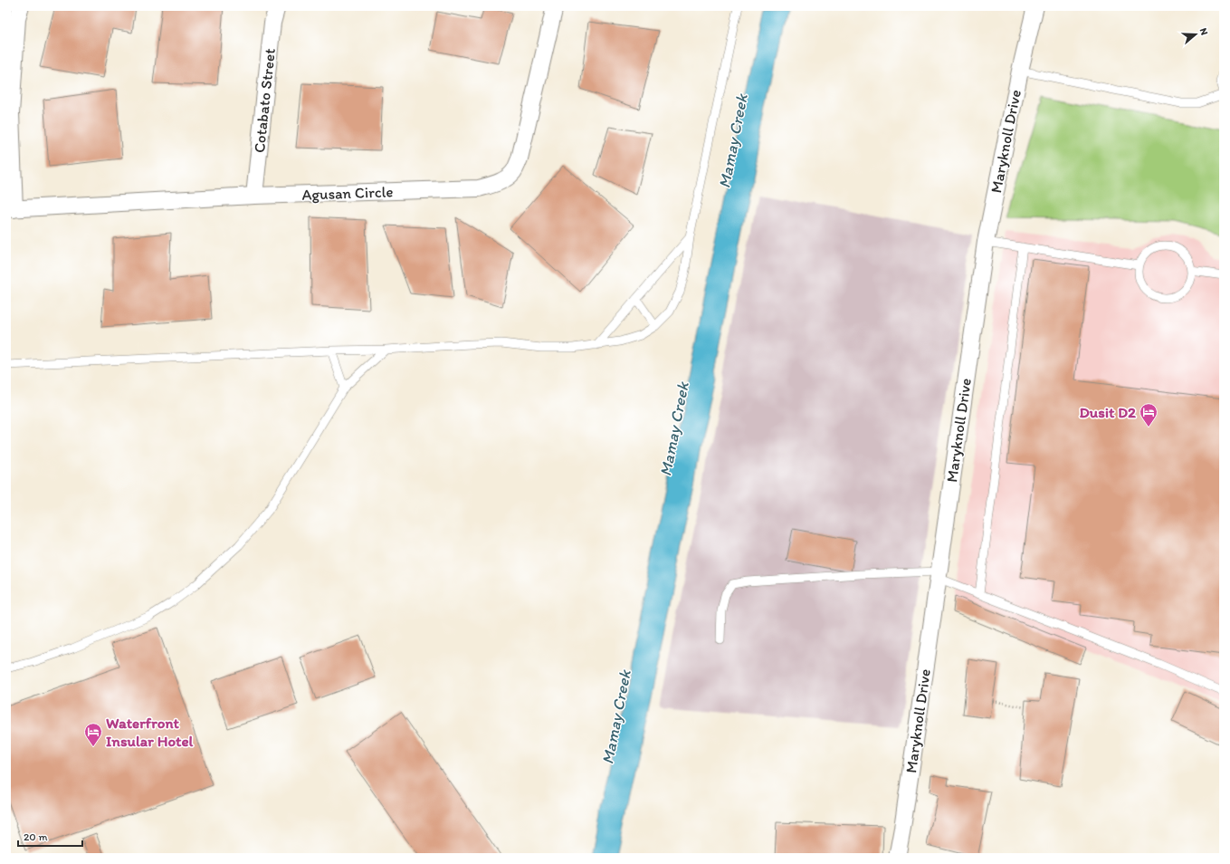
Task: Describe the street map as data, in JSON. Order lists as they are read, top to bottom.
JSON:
{
  "streets": {
    "street": ["Cotabato Street", "Maryknoll Drive", "Agusan Circle"]
  },
  "crossings": [
    ["Cotabato Street", "Agusan Circle"]
  ],
  "water": ["Mamay Creek"],
  "places": {
    "hotel": ["Dusit D2", "Waterfront Insular Hotel"]
  },
  "scale_bar": "20 m",
  "north": "right"
}
